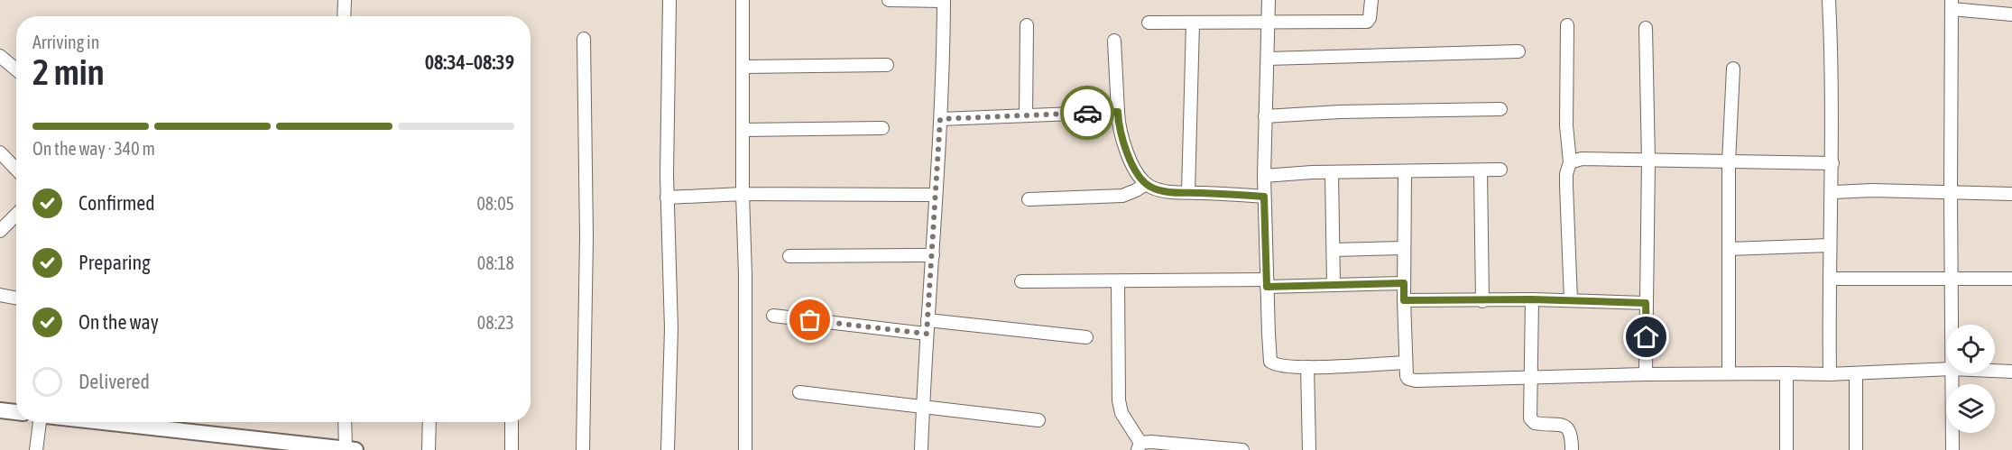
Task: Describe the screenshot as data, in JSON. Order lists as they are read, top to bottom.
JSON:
{
  "page": {
    "heading": ["2 min", "Arriving in", "08:34–08:39"],
    "bar": "On the way · 340 m",
    "list": [
      ["Confirmed", "08:05"],
      ["Preparing", "08:18"],
      ["On the way", "08:23"],
      "Delivered"
    ]
  }
}
